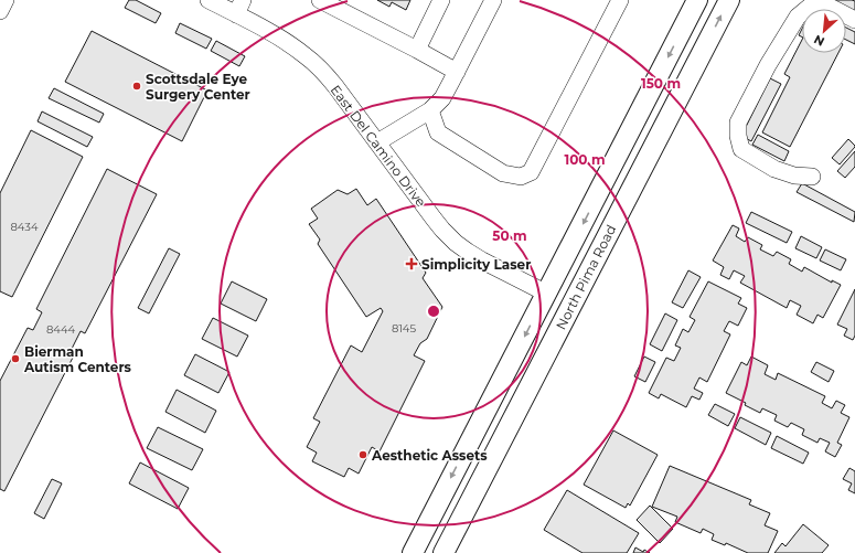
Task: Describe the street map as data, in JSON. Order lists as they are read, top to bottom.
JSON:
{
  "streets": {
    "main road": ["North Pima Road"],
    "street": ["East Del Camino Drive"]
  },
  "crossings": [
    ["East Del Camino Drive", "North Pima Road"]
  ],
  "places": {
    "other": ["Scottsdale Eye Surgery Center", "Bierman Autism Centers", "Aesthetic Assets"],
    "health": ["Simplicity Laser"]
  },
  "house_numbers": ["8434", "8145", "8444"],
  "north": "bottom left",
  "rings": ["150 m", "100 m", "50 m"]
}
